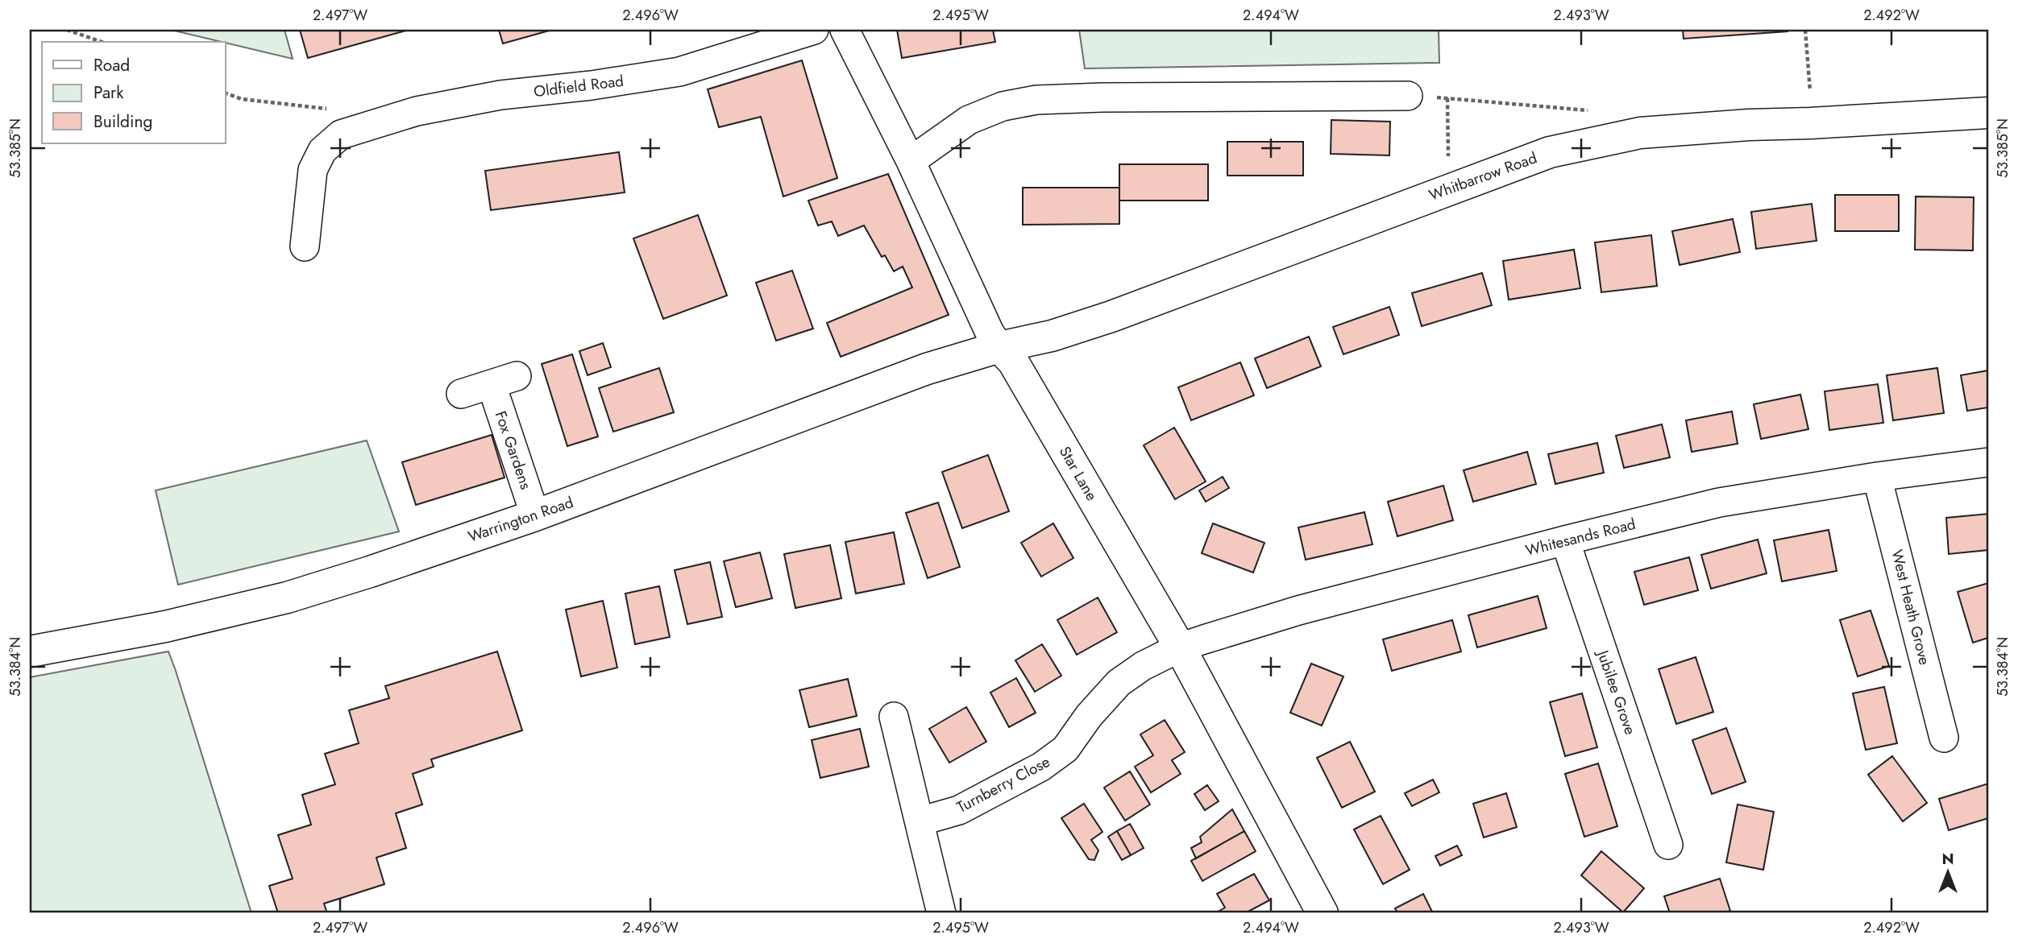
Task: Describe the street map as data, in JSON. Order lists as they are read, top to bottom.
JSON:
{
  "streets": {
    "street": [
      "Oldfield Road",
      "Whitbarrow Road",
      "Fox Gardens",
      "Star Lane",
      "Warrington Road",
      "Whitesands Road",
      "West Heath Grove",
      "Jubilee Grove",
      "Turnberry Close"
    ]
  },
  "crossings": [
    ["Whitbarrow Road", "Star Lane"],
    ["Whitbarrow Road", "Warrington Road"],
    ["Fox Gardens", "Warrington Road"],
    ["Star Lane", "Warrington Road"],
    ["Star Lane", "Whitesands Road"],
    ["Star Lane", "Turnberry Close"],
    ["Whitesands Road", "West Heath Grove"],
    ["Whitesands Road", "Jubilee Grove"],
    ["Whitesands Road", "Turnberry Close"]
  ],
  "legend": ["Road", "Park", "Building"],
  "north": "top",
  "coordinates": [
    "2.497°W",
    "2.496°W",
    "2.495°W",
    "2.494°W",
    "2.493°W",
    "2.492°W",
    "53.385°N",
    "53.384°N"
  ]
}
